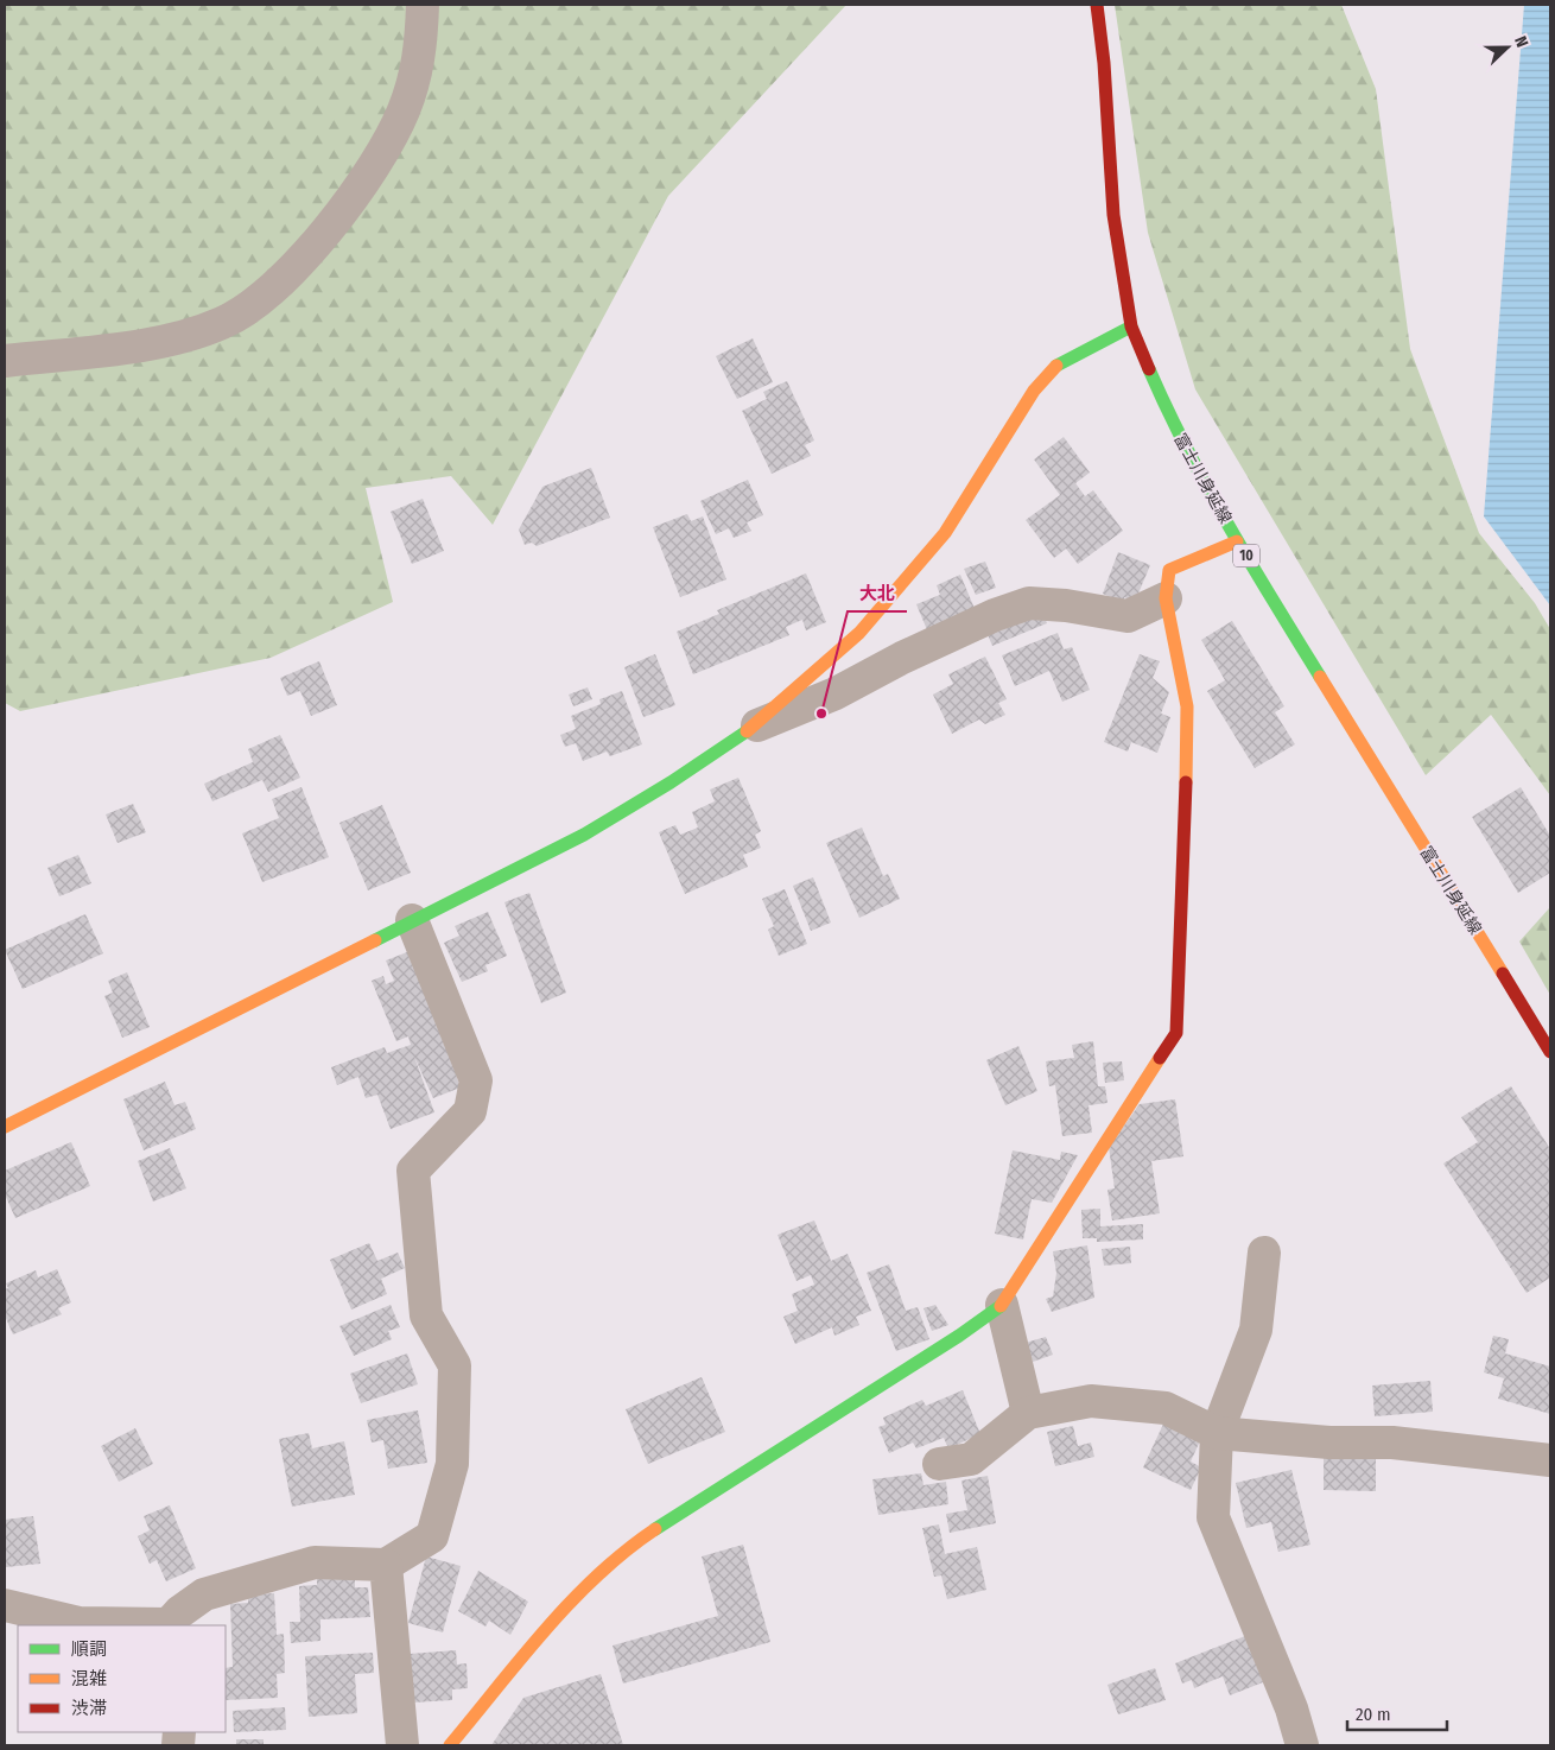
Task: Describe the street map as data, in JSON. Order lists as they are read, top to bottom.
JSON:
{
  "streets": {
    "street": ["富士川身延線", "10"]
  },
  "places": ["大北"],
  "legend": ["順調", "混雑", "渋滞"],
  "scale_bar": "20 m",
  "north": "right"
}
